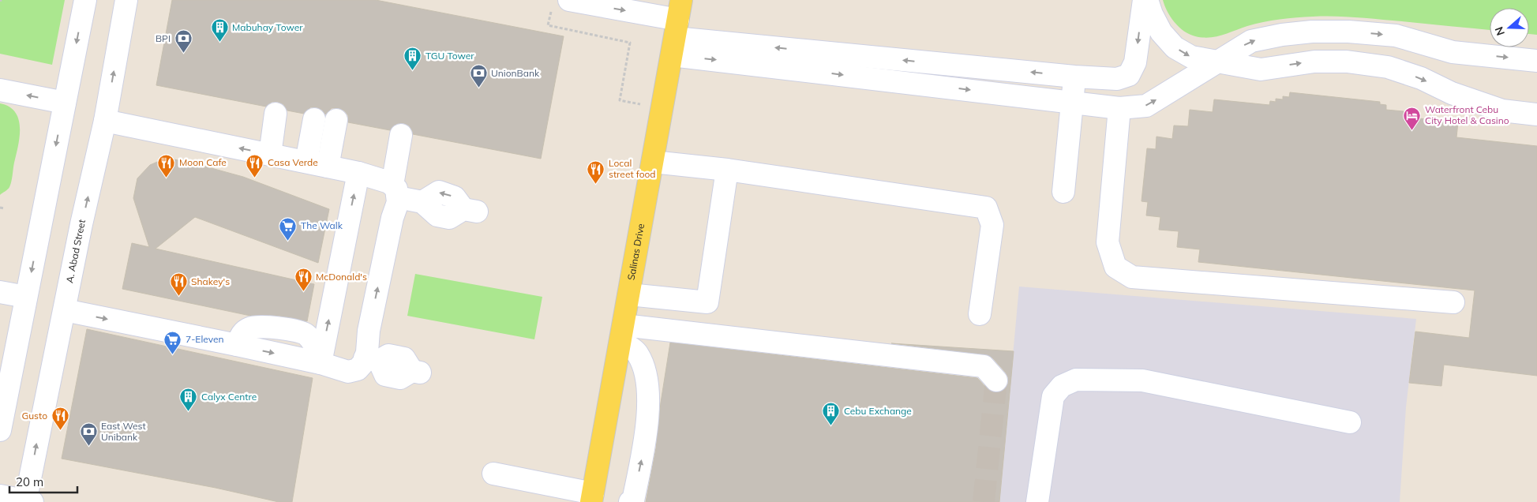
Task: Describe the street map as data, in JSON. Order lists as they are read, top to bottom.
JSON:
{
  "streets": {
    "main road": ["Salinas Drive"],
    "street": ["A. Abad Street"]
  },
  "places": {
    "building": [
      "Mabuhay Tower",
      "TGU Tower",
      "Calyx Centre",
      "Cebu Exchange"
    ],
    "bank": ["BPI", "UnionBank", "East West Unibank"],
    "hotel": ["Waterfront Cebu City Hotel & Casino"],
    "restaurant": [
      "Moon Cafe",
      "Casa Verde",
      "Local street food",
      "McDonald's",
      "Shakey's",
      "Gusto"
    ],
    "supermarket": ["The Walk", "7-Eleven"]
  },
  "scale_bar": "20 m",
  "north": "left"
}
